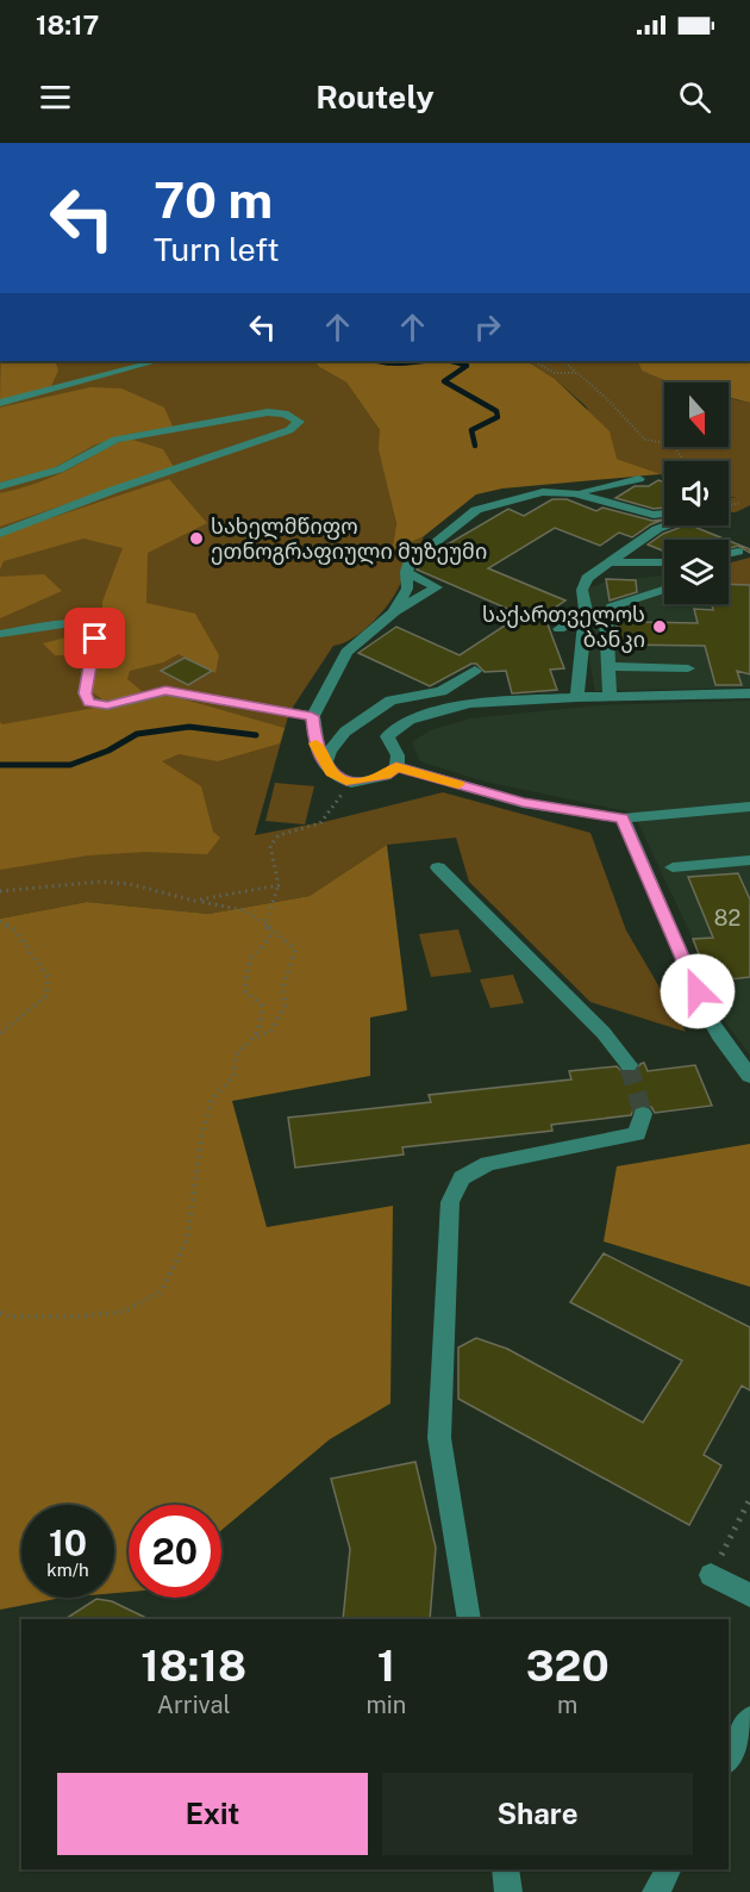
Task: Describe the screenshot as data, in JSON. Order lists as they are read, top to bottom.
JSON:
{
  "places": ["სახელმწიფო ეთნოგრაფიული მუზეუმი", "საქართველოს ბანკი"],
  "house_numbers": ["82"],
  "north": "bottom",
  "page": {
    "status": "18:17",
    "header": "Routely",
    "turn": ["70 m", "Turn left"],
    "speed": "10 km/h",
    "limit": "20",
    "eta": [
      "18:18",
      "Arrival",
      "1",
      "min",
      "320",
      "m"
    ],
    "buttons": ["Exit", "Share"]
  }
}
